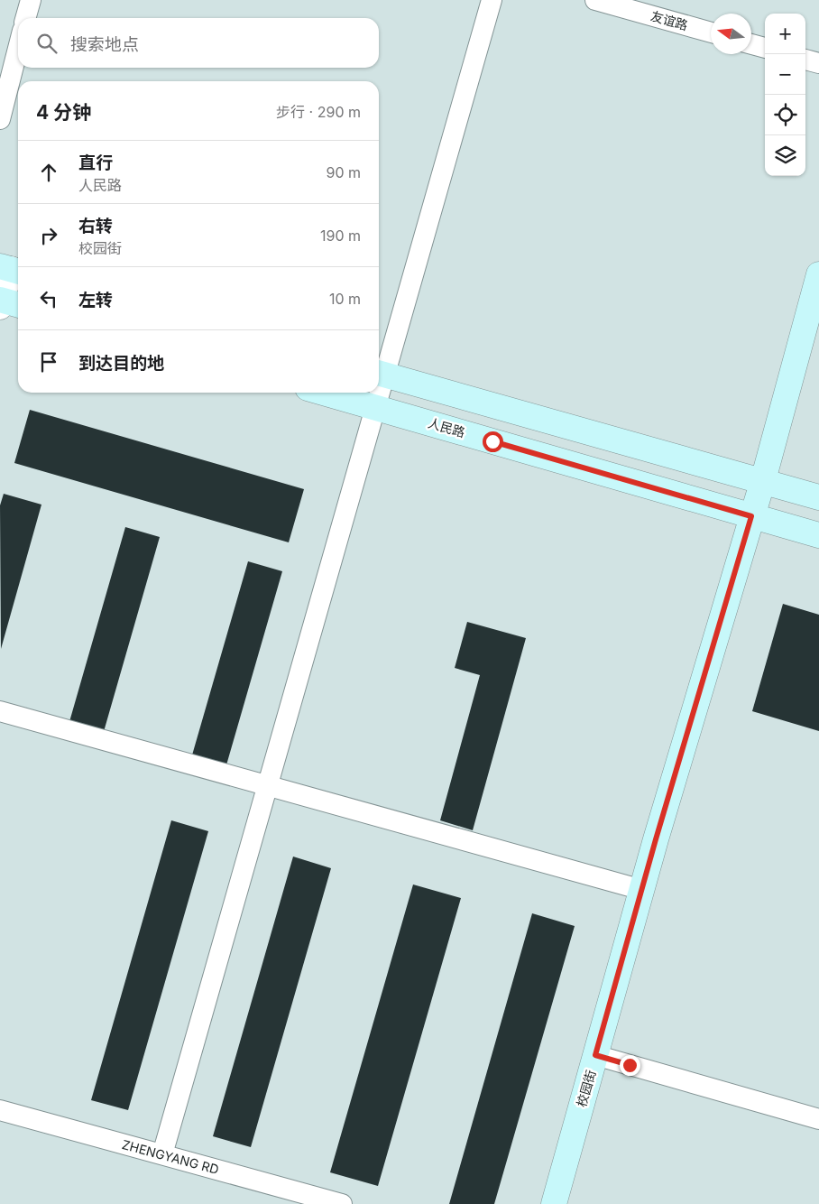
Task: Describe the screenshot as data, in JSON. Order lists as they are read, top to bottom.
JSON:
{
  "streets": {
    "main road": ["人民路", "校园街"],
    "street": ["友谊路", "ZHENGYANG RD"]
  },
  "crossings": [
    ["人民路", "校园街"]
  ],
  "north": "left",
  "page": {
    "map_buttons": ["+", "−"],
    "search": "搜索地点",
    "heading": ["4 分钟", "步行 · 290 m"],
    "list": [
      ["直行", "人民路", "90 m"],
      ["右转", "校园街", "190 m"],
      ["左转", "10 m"],
      "到达目的地"
    ]
  }
}
